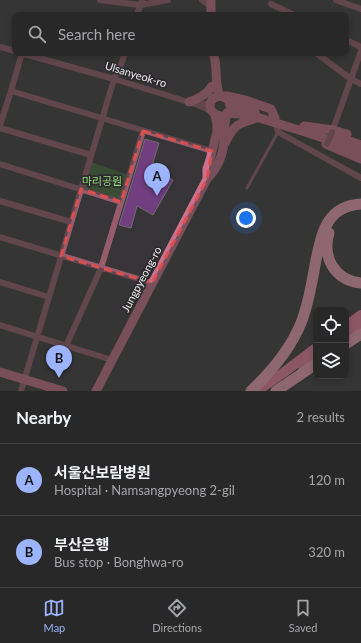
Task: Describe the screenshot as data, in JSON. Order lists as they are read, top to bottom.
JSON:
{
  "streets": {
    "main road": ["Jungpyeong-ro"],
    "street": ["Ulsanyeok-ro"]
  },
  "parks": ["마리공원"],
  "page": {
    "search": "Search here",
    "pins": ["A", "B"],
    "heading": ["Nearby", "2 results"],
    "list": [
      {
        "mark": "A",
        "name": "서울산보람병원",
        "note": "Hospital · Namsangpyeong 2-gil",
        "value": "120 m"
      },
      {
        "mark": "B",
        "name": "부산은행",
        "note": "Bus stop · Bonghwa-ro",
        "value": "320 m"
      }
    ],
    "nav": ["Map", "Directions", "Saved"]
  }
}
